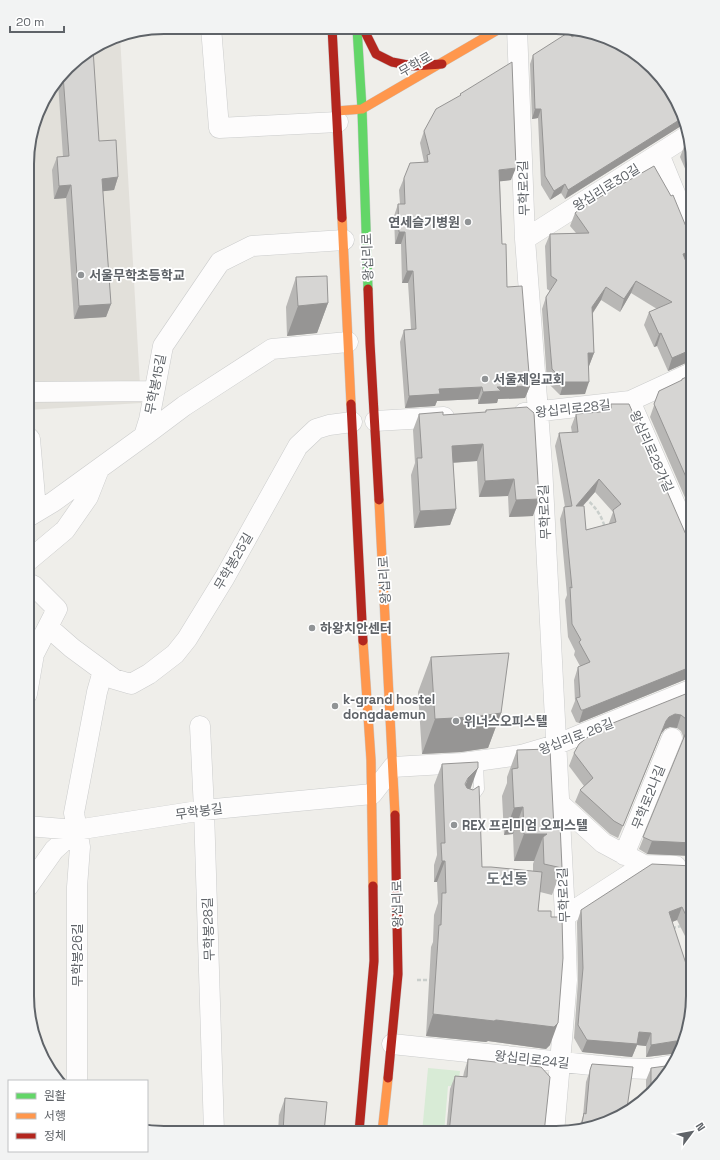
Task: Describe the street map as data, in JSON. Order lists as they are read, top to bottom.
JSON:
{
  "streets": {
    "main road": ["무학로", "왕십리로"],
    "street": [
      "왕십리로30길",
      "무학로2길",
      "무학봉15길",
      "왕십리로28길",
      "왕십리로28가길",
      "무학봉25길",
      "왕십리로 26길",
      "무학로2나길",
      "무학봉길",
      "무학봉28길",
      "무학봉26길",
      "왕십리로24길"
    ]
  },
  "crossings": [
    ["무학로", "왕십리로"],
    ["왕십리로30길", "무학로2길"],
    ["무학로2길", "왕십리로28길"],
    ["무학로2길", "왕십리로 26길"],
    ["무학로2길", "왕십리로24길"],
    ["왕십리로", "무학봉15길"],
    ["왕십리로", "무학봉25길"],
    ["왕십리로", "왕십리로 26길"],
    ["왕십리로", "무학봉길"],
    ["왕십리로", "왕십리로24길"],
    ["왕십리로28길", "왕십리로28가길"],
    ["무학봉길", "무학봉28길"],
    ["무학봉길", "무학봉26길"]
  ],
  "districts": ["도선동"],
  "places": [
    "연세슬기병원",
    "서울무학초등학교",
    "서울제일교회",
    "하왕치안센터",
    "k-grand hostel dongdaemun",
    "위너스오피스텔",
    "REX 프리미엄 오피스텔"
  ],
  "legend": ["원활", "서행", "정체"],
  "scale_bar": "20 m",
  "north": "top right"
}
